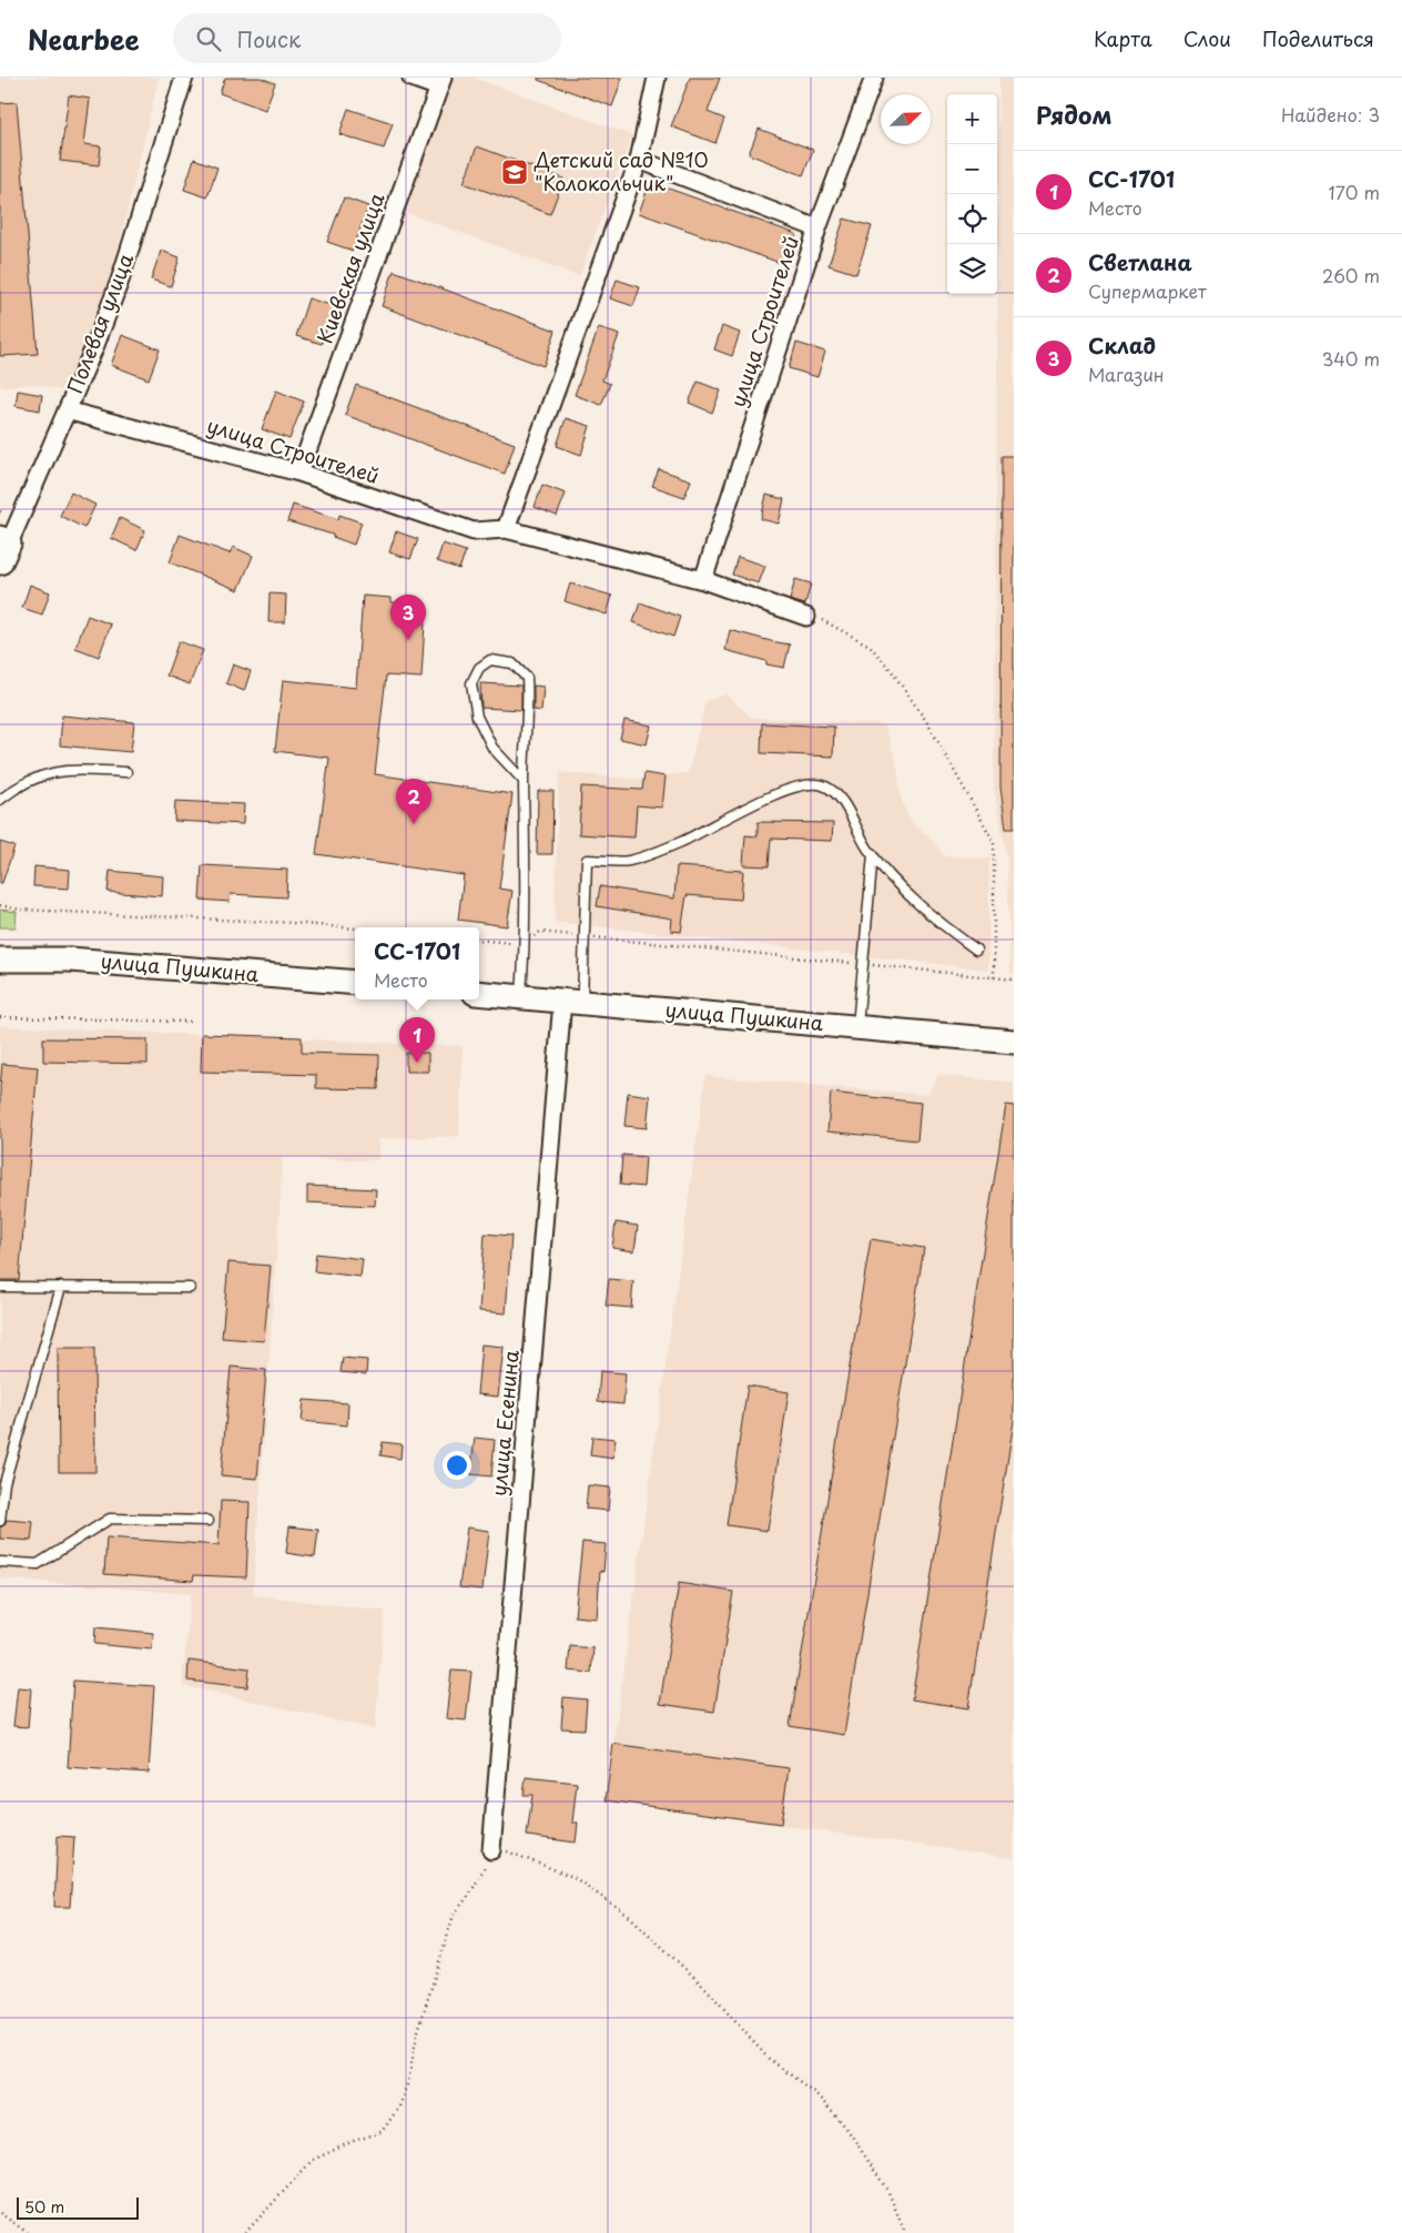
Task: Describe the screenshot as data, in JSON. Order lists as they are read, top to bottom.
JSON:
{
  "streets": {
    "main road": ["улица Пушкина"],
    "street": [
      "Киевская улица",
      "улица Строителей",
      "Полевая улица",
      "улица Есенина"
    ]
  },
  "crossings": [
    ["Киевская улица", "улица Строителей"],
    ["улица Строителей", "Полевая улица"],
    ["улица Пушкина", "улица Есенина"]
  ],
  "places": {
    "school or university": ["Детский сад №10 \"Колокольчик\""]
  },
  "scale_bar": "50 m",
  "north": "top right",
  "page": {
    "header": "Nearbee",
    "search": "Поиск",
    "nav": ["Карта", "Слои", "Поделиться"],
    "heading": ["Рядом", "Найдено: 3"],
    "map_buttons": ["+", "−"],
    "list": [
      {
        "mark": "1",
        "name": "СС-1701",
        "note": "Место",
        "value": "170 m"
      },
      {
        "mark": "2",
        "name": "Светлана",
        "note": "Супермаркет",
        "value": "260 m"
      },
      {
        "mark": "3",
        "name": "Склад",
        "note": "Магазин",
        "value": "340 m"
      }
    ],
    "pins": ["3", "2", "1"],
    "popup": ["СС-1701", "Место"],
    "scale": "50 m"
  }
}
